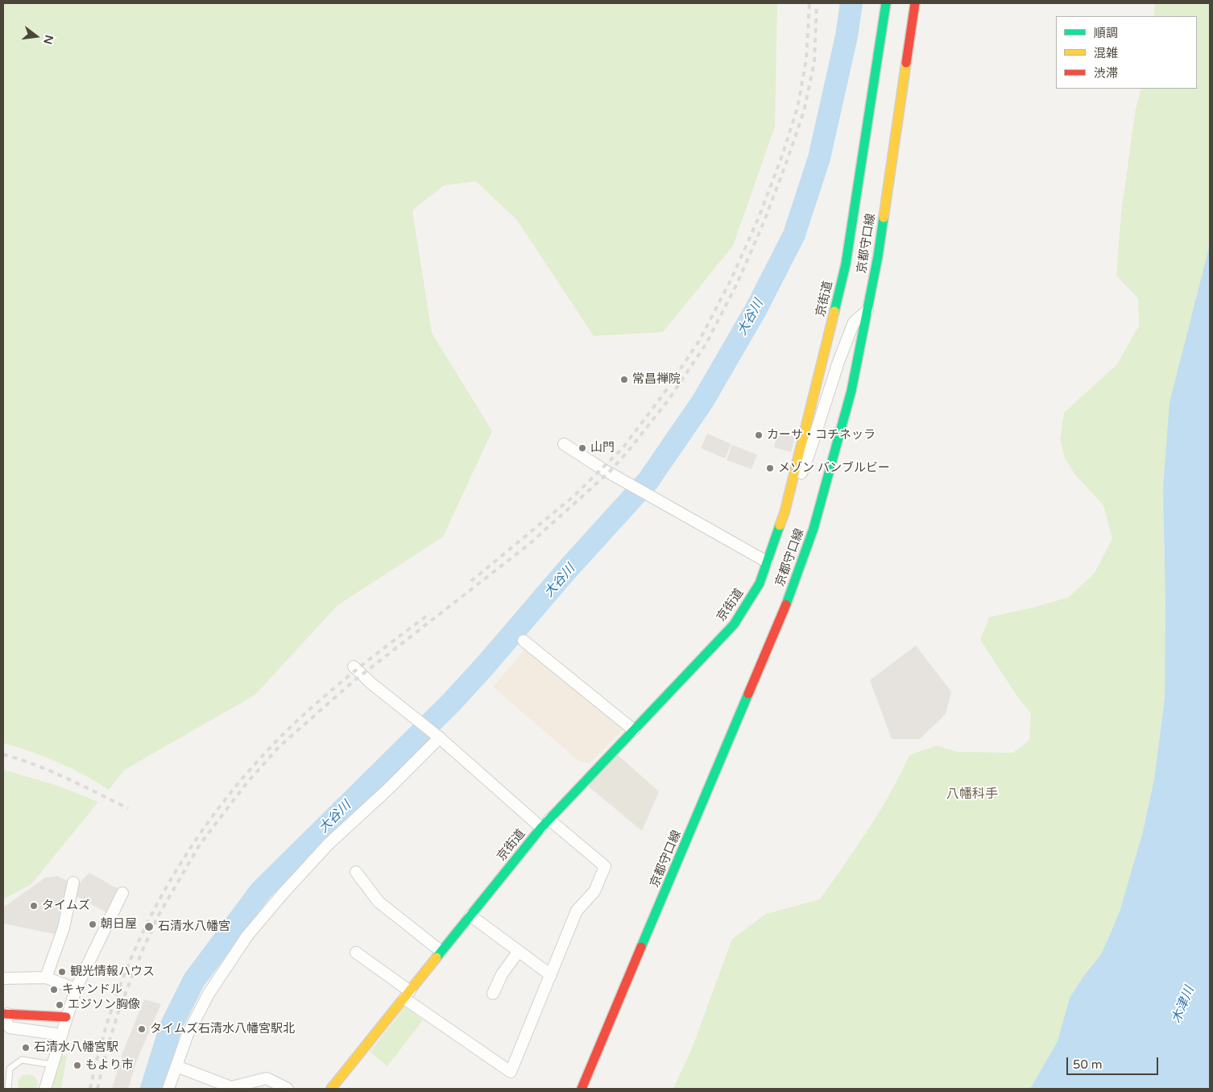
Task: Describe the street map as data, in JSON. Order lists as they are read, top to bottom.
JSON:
{
  "streets": {
    "street": ["京都守口線", "京街道"]
  },
  "districts": ["八幡科手"],
  "water": ["大谷川", "木津川"],
  "places": [
    "常昌禅院",
    "カーサ・コチネッラ",
    "山門",
    "メゾン バンブルビー",
    "タイムズ",
    "朝日屋",
    "石清水八幡宮",
    "観光情報ハウス",
    "キャンドル",
    "エジソン胸像",
    "タイムズ石清水八幡宮駅北",
    "石清水八幡宮駅",
    "もより市"
  ],
  "legend": ["順調", "混雑", "渋滞"],
  "scale_bar": "50 m",
  "north": "right"
}
